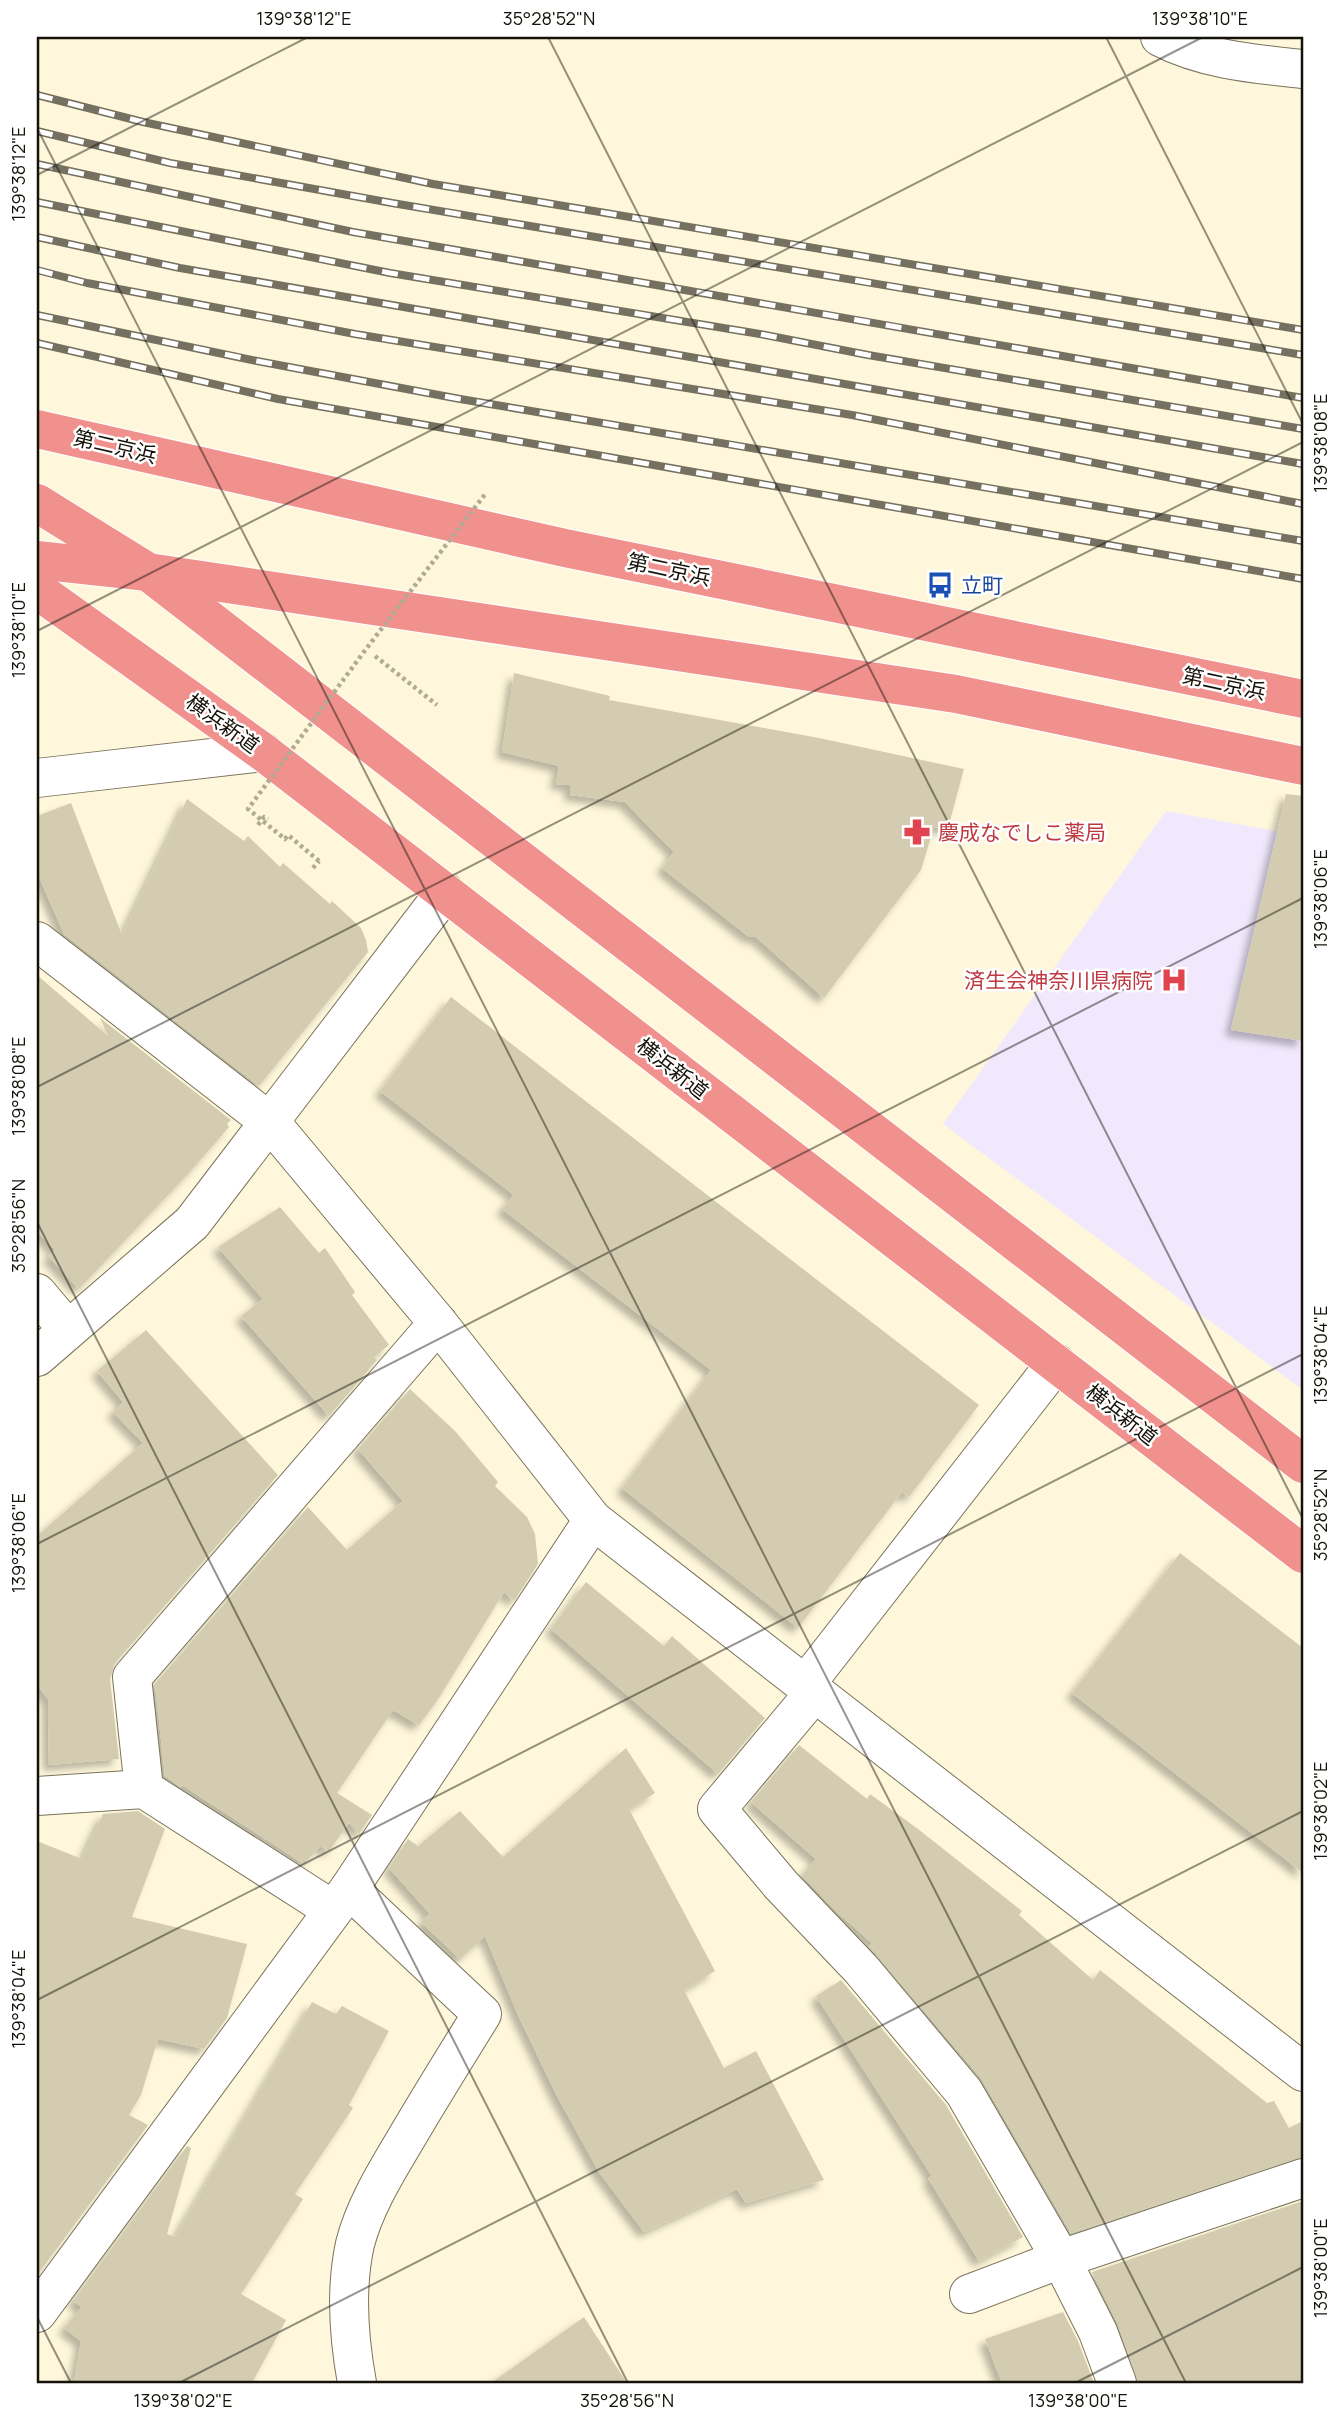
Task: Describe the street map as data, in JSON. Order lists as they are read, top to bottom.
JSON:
{
  "streets": {
    "highway": ["第二京浜", "横浜新道"]
  },
  "places": {
    "bus stop": ["立町"],
    "pharmacy": ["慶成なでしこ薬局"],
    "hospital": ["済生会神奈川県病院"]
  },
  "coordinates": [
    "139°38'12\"E",
    "35°28'52\"N",
    "139°38'10\"E",
    "139°38'08\"E",
    "139°38'06\"E",
    "35°28'56\"N",
    "139°38'04\"E",
    "139°38'02\"E",
    "139°38'00\"E"
  ]
}
